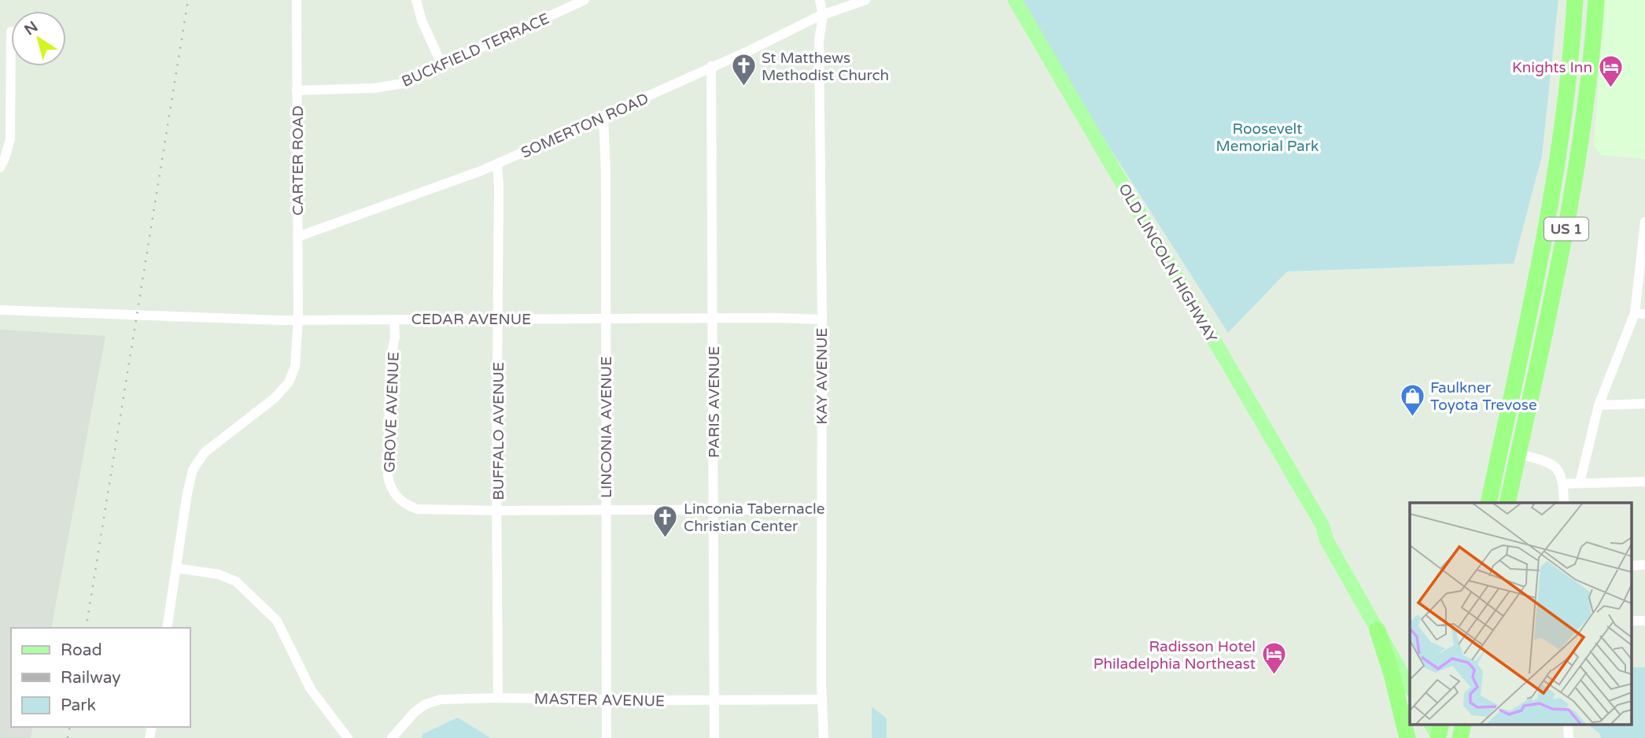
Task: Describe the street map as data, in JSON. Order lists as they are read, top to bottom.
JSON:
{
  "streets": {
    "highway": ["US 1"],
    "main road": ["OLD LINCOLN HIGHWAY"],
    "street": [
      "BUCKFIELD TERRACE",
      "SOMERTON ROAD",
      "CARTER ROAD",
      "CEDAR AVENUE",
      "KAY AVENUE",
      "PARIS AVENUE",
      "GROVE AVENUE",
      "LINCONIA AVENUE",
      "BUFFALO AVENUE",
      "MASTER AVENUE"
    ]
  },
  "crossings": [
    ["BUCKFIELD TERRACE", "CARTER ROAD"],
    ["SOMERTON ROAD", "CARTER ROAD"],
    ["SOMERTON ROAD", "KAY AVENUE"],
    ["SOMERTON ROAD", "PARIS AVENUE"],
    ["SOMERTON ROAD", "LINCONIA AVENUE"],
    ["SOMERTON ROAD", "BUFFALO AVENUE"],
    ["CARTER ROAD", "CEDAR AVENUE"],
    ["CEDAR AVENUE", "KAY AVENUE"],
    ["CEDAR AVENUE", "PARIS AVENUE"],
    ["CEDAR AVENUE", "GROVE AVENUE"],
    ["CEDAR AVENUE", "LINCONIA AVENUE"],
    ["CEDAR AVENUE", "BUFFALO AVENUE"],
    ["KAY AVENUE", "MASTER AVENUE"],
    ["PARIS AVENUE", "MASTER AVENUE"],
    ["GROVE AVENUE", "BUFFALO AVENUE"],
    ["LINCONIA AVENUE", "MASTER AVENUE"],
    ["BUFFALO AVENUE", "MASTER AVENUE"]
  ],
  "parks": ["Roosevelt Memorial Park"],
  "places": {
    "church": ["St Matthews Methodist Church", "Linconia Tabernacle Christian Center"],
    "hotel": ["Knights Inn", "Radisson Hotel Philadelphia Northeast"],
    "shop": ["Faulkner Toyota Trevose"]
  },
  "legend": ["Road", "Railway", "Park"],
  "north": "top left"
}
